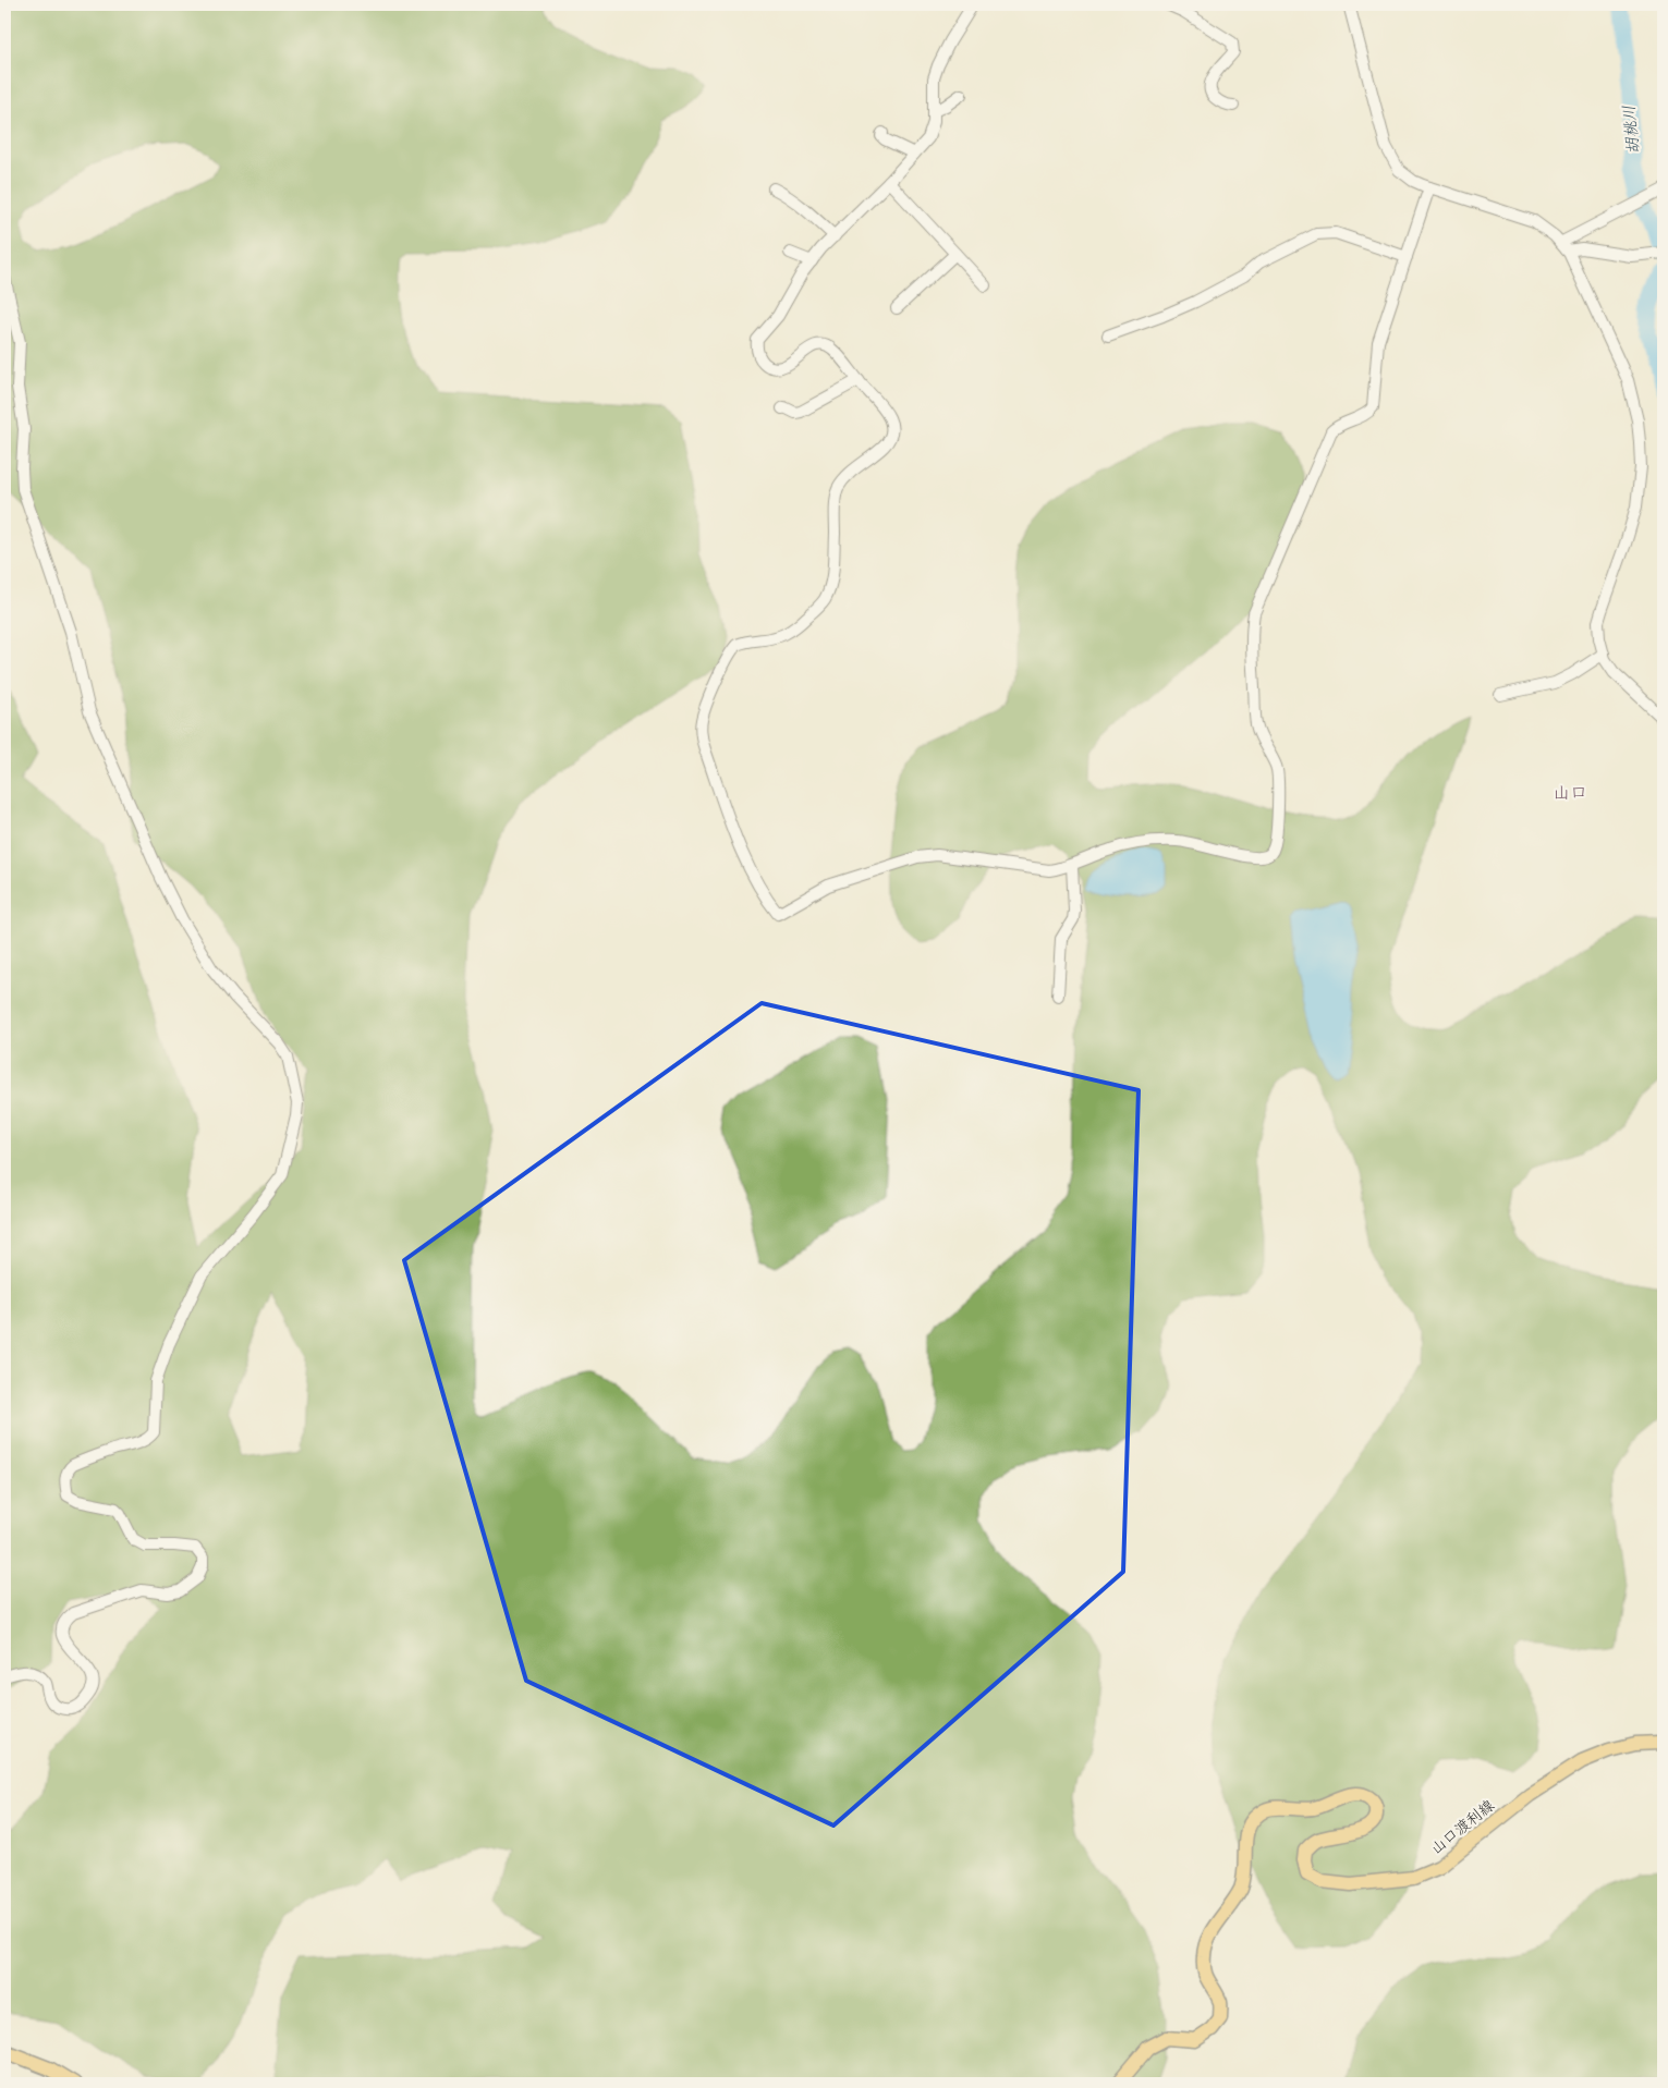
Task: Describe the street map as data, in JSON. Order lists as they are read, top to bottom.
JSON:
{
  "streets": {
    "main road": ["山口渡利線"]
  },
  "districts": ["山口"],
  "water": ["胡桃川"]
}
